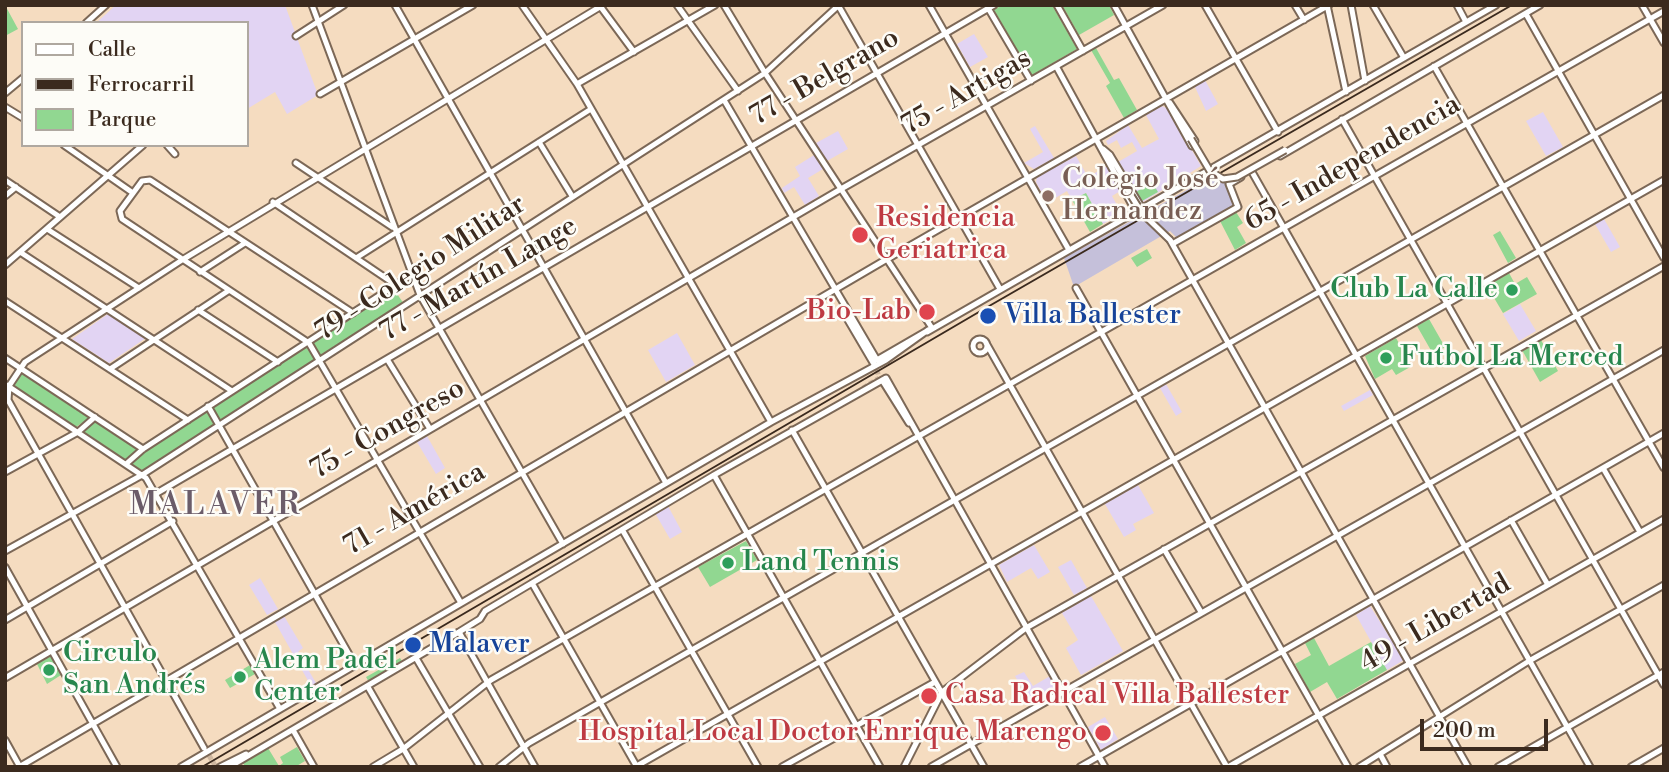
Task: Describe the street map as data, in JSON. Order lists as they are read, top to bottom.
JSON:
{
  "streets": {
    "street": [
      "77 - Belgrano",
      "75 - Artigas",
      "65 - Independencia",
      "79 - Colegio Militar",
      "77 - Martín Lange",
      "75 - Congreso",
      "71 - América",
      "49 - Libertad"
    ]
  },
  "crossings": [
    ["77 - Belgrano", "77 - Martín Lange"],
    ["75 - Artigas", "75 - Congreso"]
  ],
  "districts": ["MALAVER"],
  "places": [
    "Colegio José Hernandez",
    "Residencia Geriatrica",
    "Club La Calle",
    "Bio-Lab",
    "Villa Ballester",
    "Futbol La Merced",
    "Land Tennis",
    "Malaver",
    "Circulo San Andrés",
    "Alem Padel Center",
    "Casa Radical Villa Ballester",
    "Hospital Local Doctor Enrique Marengo"
  ],
  "legend": ["Calle", "Ferrocarril", "Parque"],
  "scale_bar": "200 m"
}
